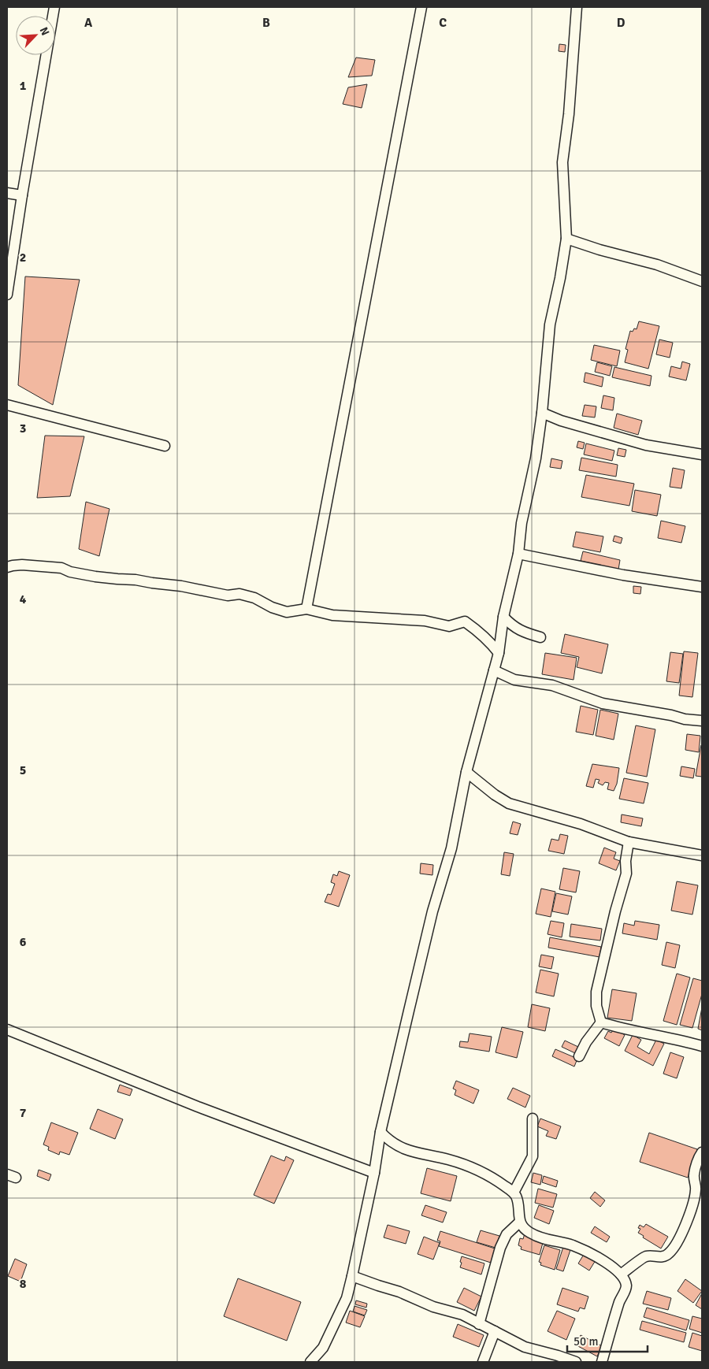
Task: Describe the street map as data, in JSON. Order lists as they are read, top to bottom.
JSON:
{
  "scale_bar": "50 m",
  "north": "top right",
  "grid": {
    "columns": [
      "A",
      "B",
      "C",
      "D"
    ],
    "rows": [
      "1",
      "2",
      "3",
      "4",
      "5",
      "6",
      "7",
      "8"
    ]
  }
}
